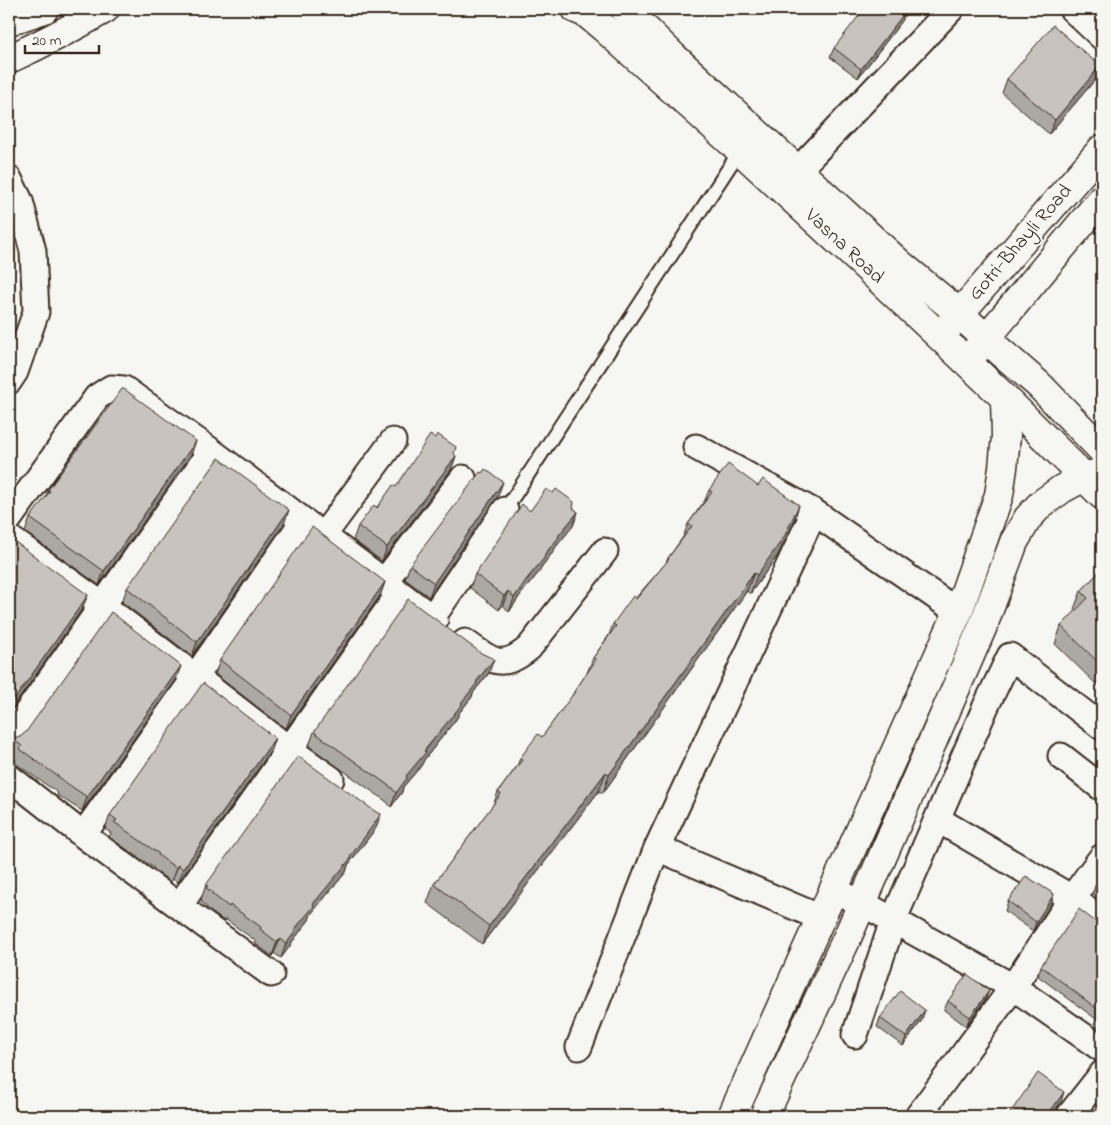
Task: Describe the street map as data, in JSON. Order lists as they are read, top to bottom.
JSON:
{
  "streets": {
    "street": ["Gotri-Bhayli Road", "Vasna Road"]
  },
  "crossings": [
    ["Gotri-Bhayli Road", "Vasna Road"]
  ],
  "scale_bar": "20 m"
}
